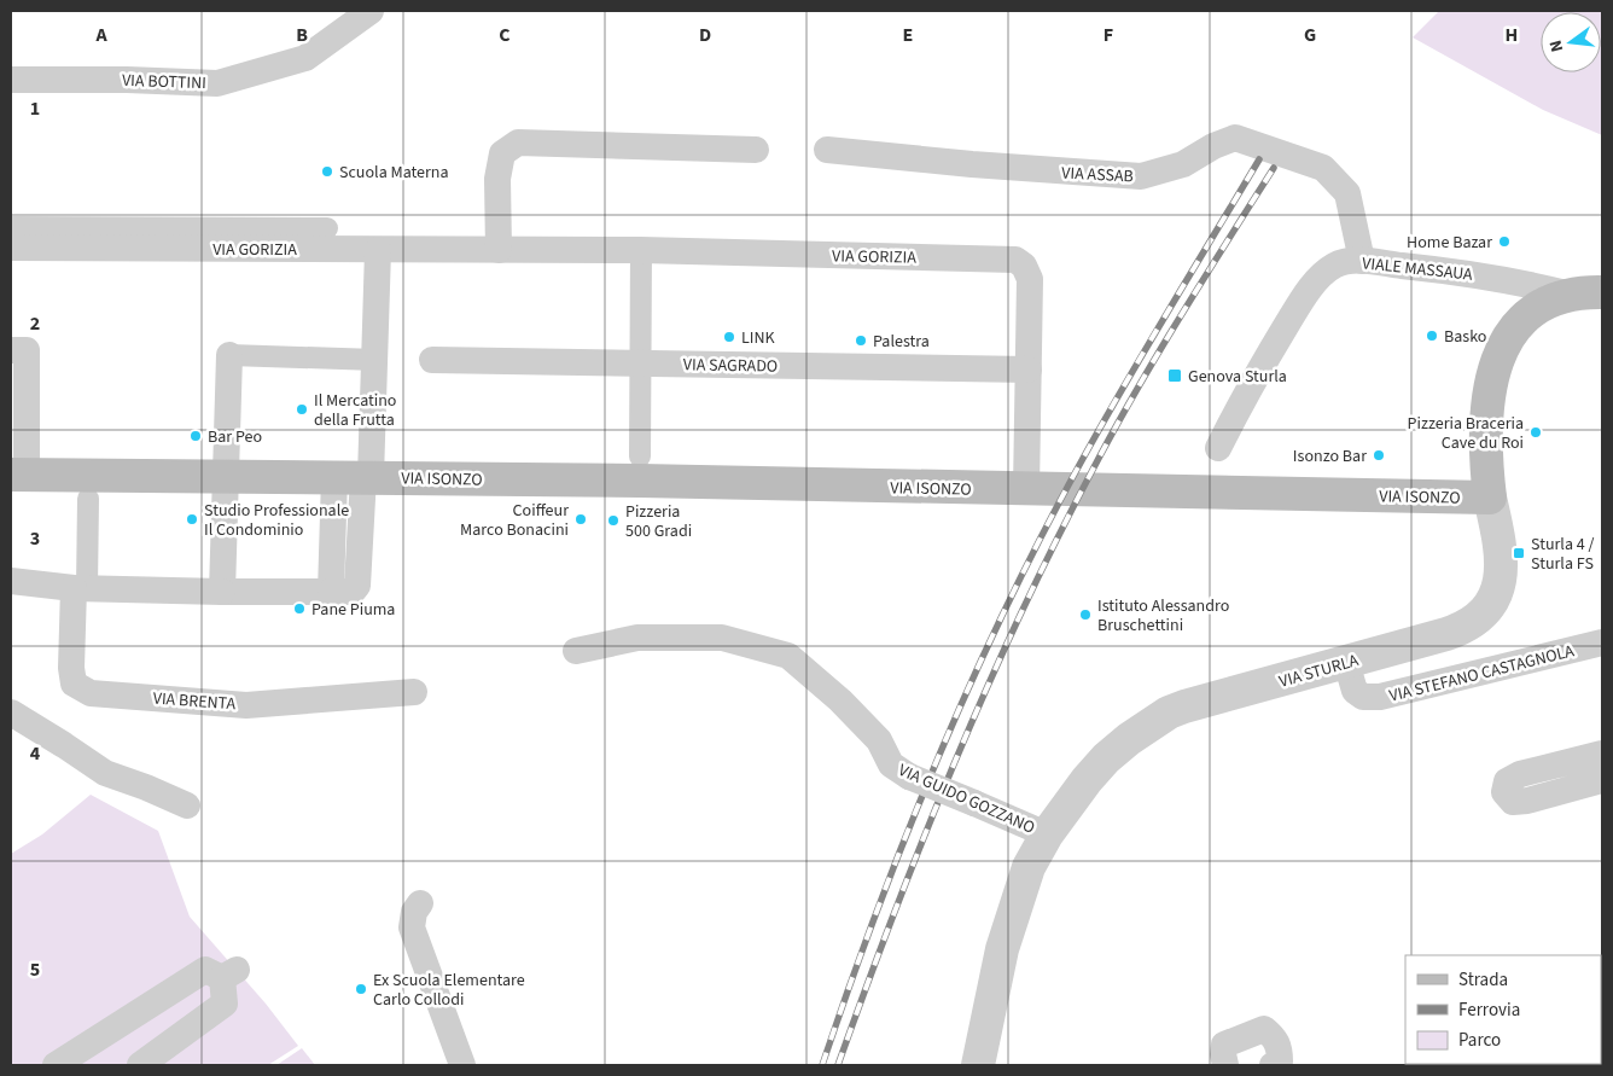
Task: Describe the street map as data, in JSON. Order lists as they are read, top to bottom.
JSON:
{
  "streets": {
    "main road": ["VIA ISONZO", "VIA STURLA"],
    "street": [
      "VIA BOTTINI",
      "VIA ASSAB",
      "VIA GORIZIA",
      "VIALE MASSAUA",
      "VIA SAGRADO",
      "VIA STEFANO CASTAGNOLA",
      "VIA BRENTA",
      "VIA GUIDO GOZZANO"
    ]
  },
  "crossings": [
    ["VIA ASSAB", "VIALE MASSAUA"],
    ["VIA GORIZIA", "VIA SAGRADO"],
    ["VIA GORIZIA", "VIA ISONZO"],
    ["VIALE MASSAUA", "VIA STURLA"],
    ["VIA ISONZO", "VIA STURLA"],
    ["VIA STURLA", "VIA STEFANO CASTAGNOLA"],
    ["VIA STURLA", "VIA GUIDO GOZZANO"]
  ],
  "places": {
    "other": [
      "Scuola Materna",
      "Home Bazar",
      "Basko",
      "LINK",
      "Palestra",
      "Il Mercatino della Frutta",
      "Pizzeria Braceria Cave du Roi",
      "Bar Peo",
      "Isonzo Bar",
      "Studio Professionale Il Condominio",
      "Coiffeur Marco Bonacini",
      "Pizzeria 500 Gradi",
      "Pane Piuma",
      "Istituto Alessandro Bruschettini",
      "Ex Scuola Elementare Carlo Collodi"
    ],
    "transit": ["Genova Sturla", "Sturla 4 / Sturla FS"]
  },
  "legend": ["Strada", "Ferrovia", "Parco"],
  "north": "left",
  "grid": {
    "columns": [
      "A",
      "B",
      "C",
      "D",
      "E",
      "F",
      "G",
      "H"
    ],
    "rows": [
      "1",
      "2",
      "3",
      "4",
      "5"
    ]
  }
}
